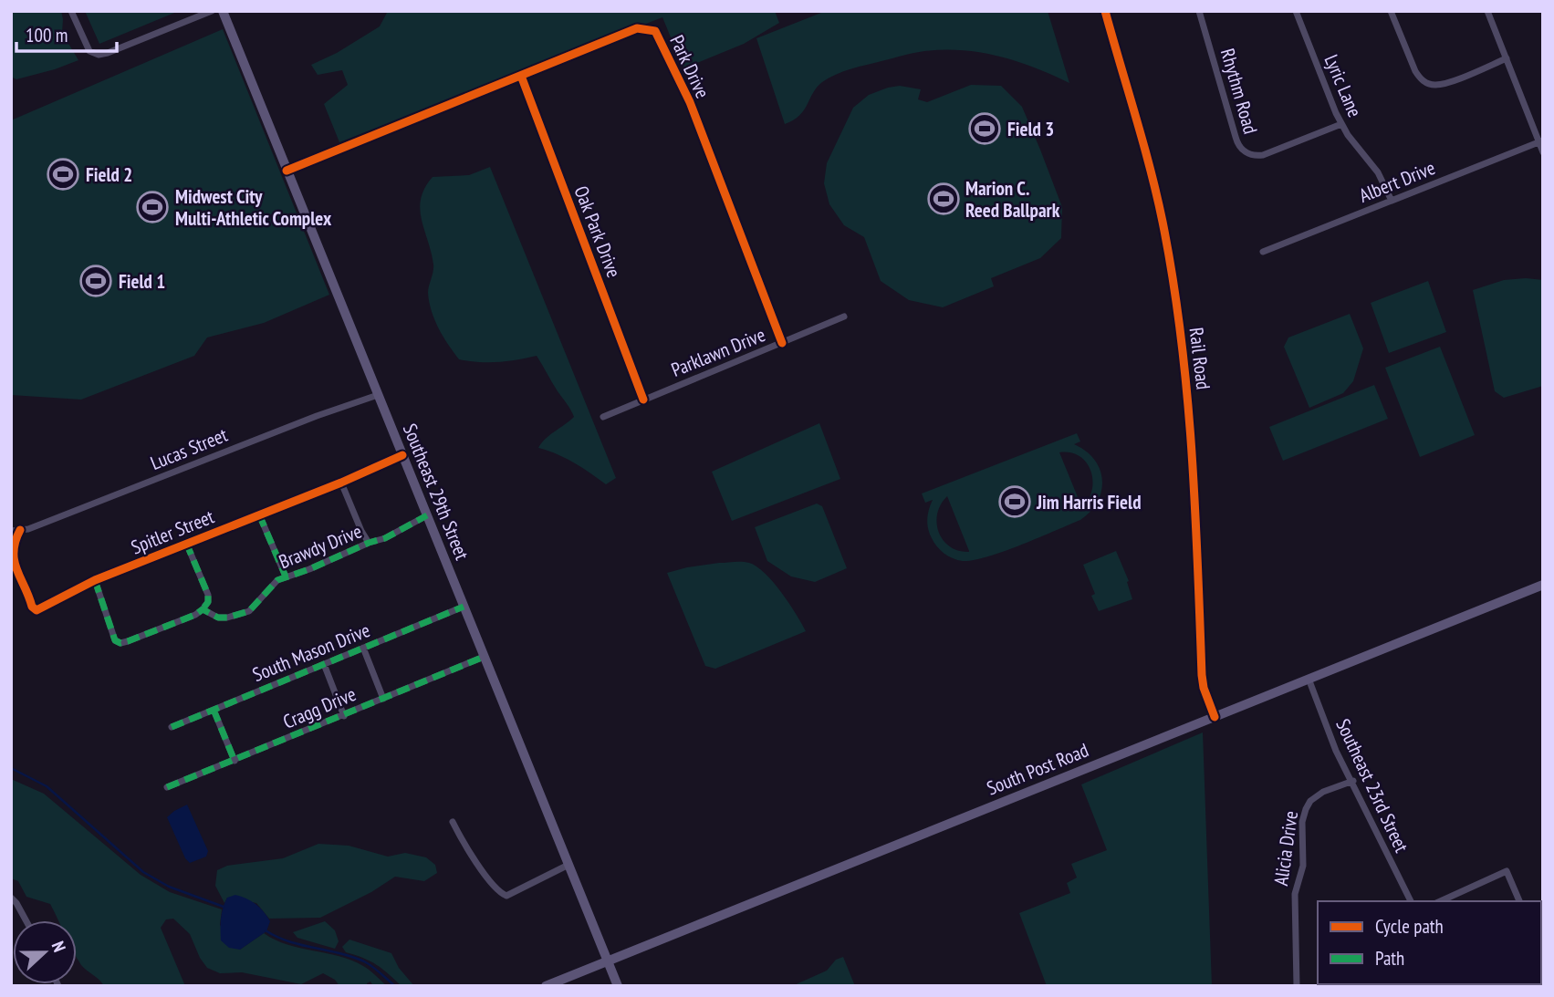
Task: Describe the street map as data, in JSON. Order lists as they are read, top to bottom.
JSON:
{
  "streets": {
    "main road": ["Southeast 29th Street", "South Post Road"],
    "street": [
      "Park Drive",
      "Lyric Lane",
      "Rhythm Road",
      "Albert Drive",
      "Oak Park Drive",
      "Parklawn Drive",
      "Rail Road",
      "Lucas Street",
      "Spitler Street",
      "Brawdy Drive",
      "South Mason Drive",
      "Cragg Drive",
      "Southeast 23rd Street",
      "Alicia Drive"
    ]
  },
  "crossings": [
    ["Park Drive", "Oak Park Drive"],
    ["Park Drive", "Parklawn Drive"],
    ["Park Drive", "Southeast 29th Street"],
    ["Lyric Lane", "Rhythm Road"],
    ["Lyric Lane", "Albert Drive"],
    ["Oak Park Drive", "Parklawn Drive"],
    ["Rail Road", "South Post Road"],
    ["Lucas Street", "Southeast 29th Street"],
    ["Lucas Street", "Spitler Street"],
    ["Southeast 29th Street", "Spitler Street"],
    ["Southeast 29th Street", "Brawdy Drive"],
    ["Southeast 29th Street", "South Mason Drive"],
    ["Southeast 29th Street", "Cragg Drive"],
    ["Southeast 29th Street", "South Post Road"],
    ["South Post Road", "Southeast 23rd Street"],
    ["Southeast 23rd Street", "Alicia Drive"]
  ],
  "places": {
    "sports": [
      "Field 3",
      "Field 2",
      "Marion C. Reed Ballpark",
      "Midwest City Multi-Athletic Complex",
      "Field 1",
      "Jim Harris Field"
    ]
  },
  "legend": ["Cycle path", "Path"],
  "scale_bar": "100 m",
  "north": "right"
}
